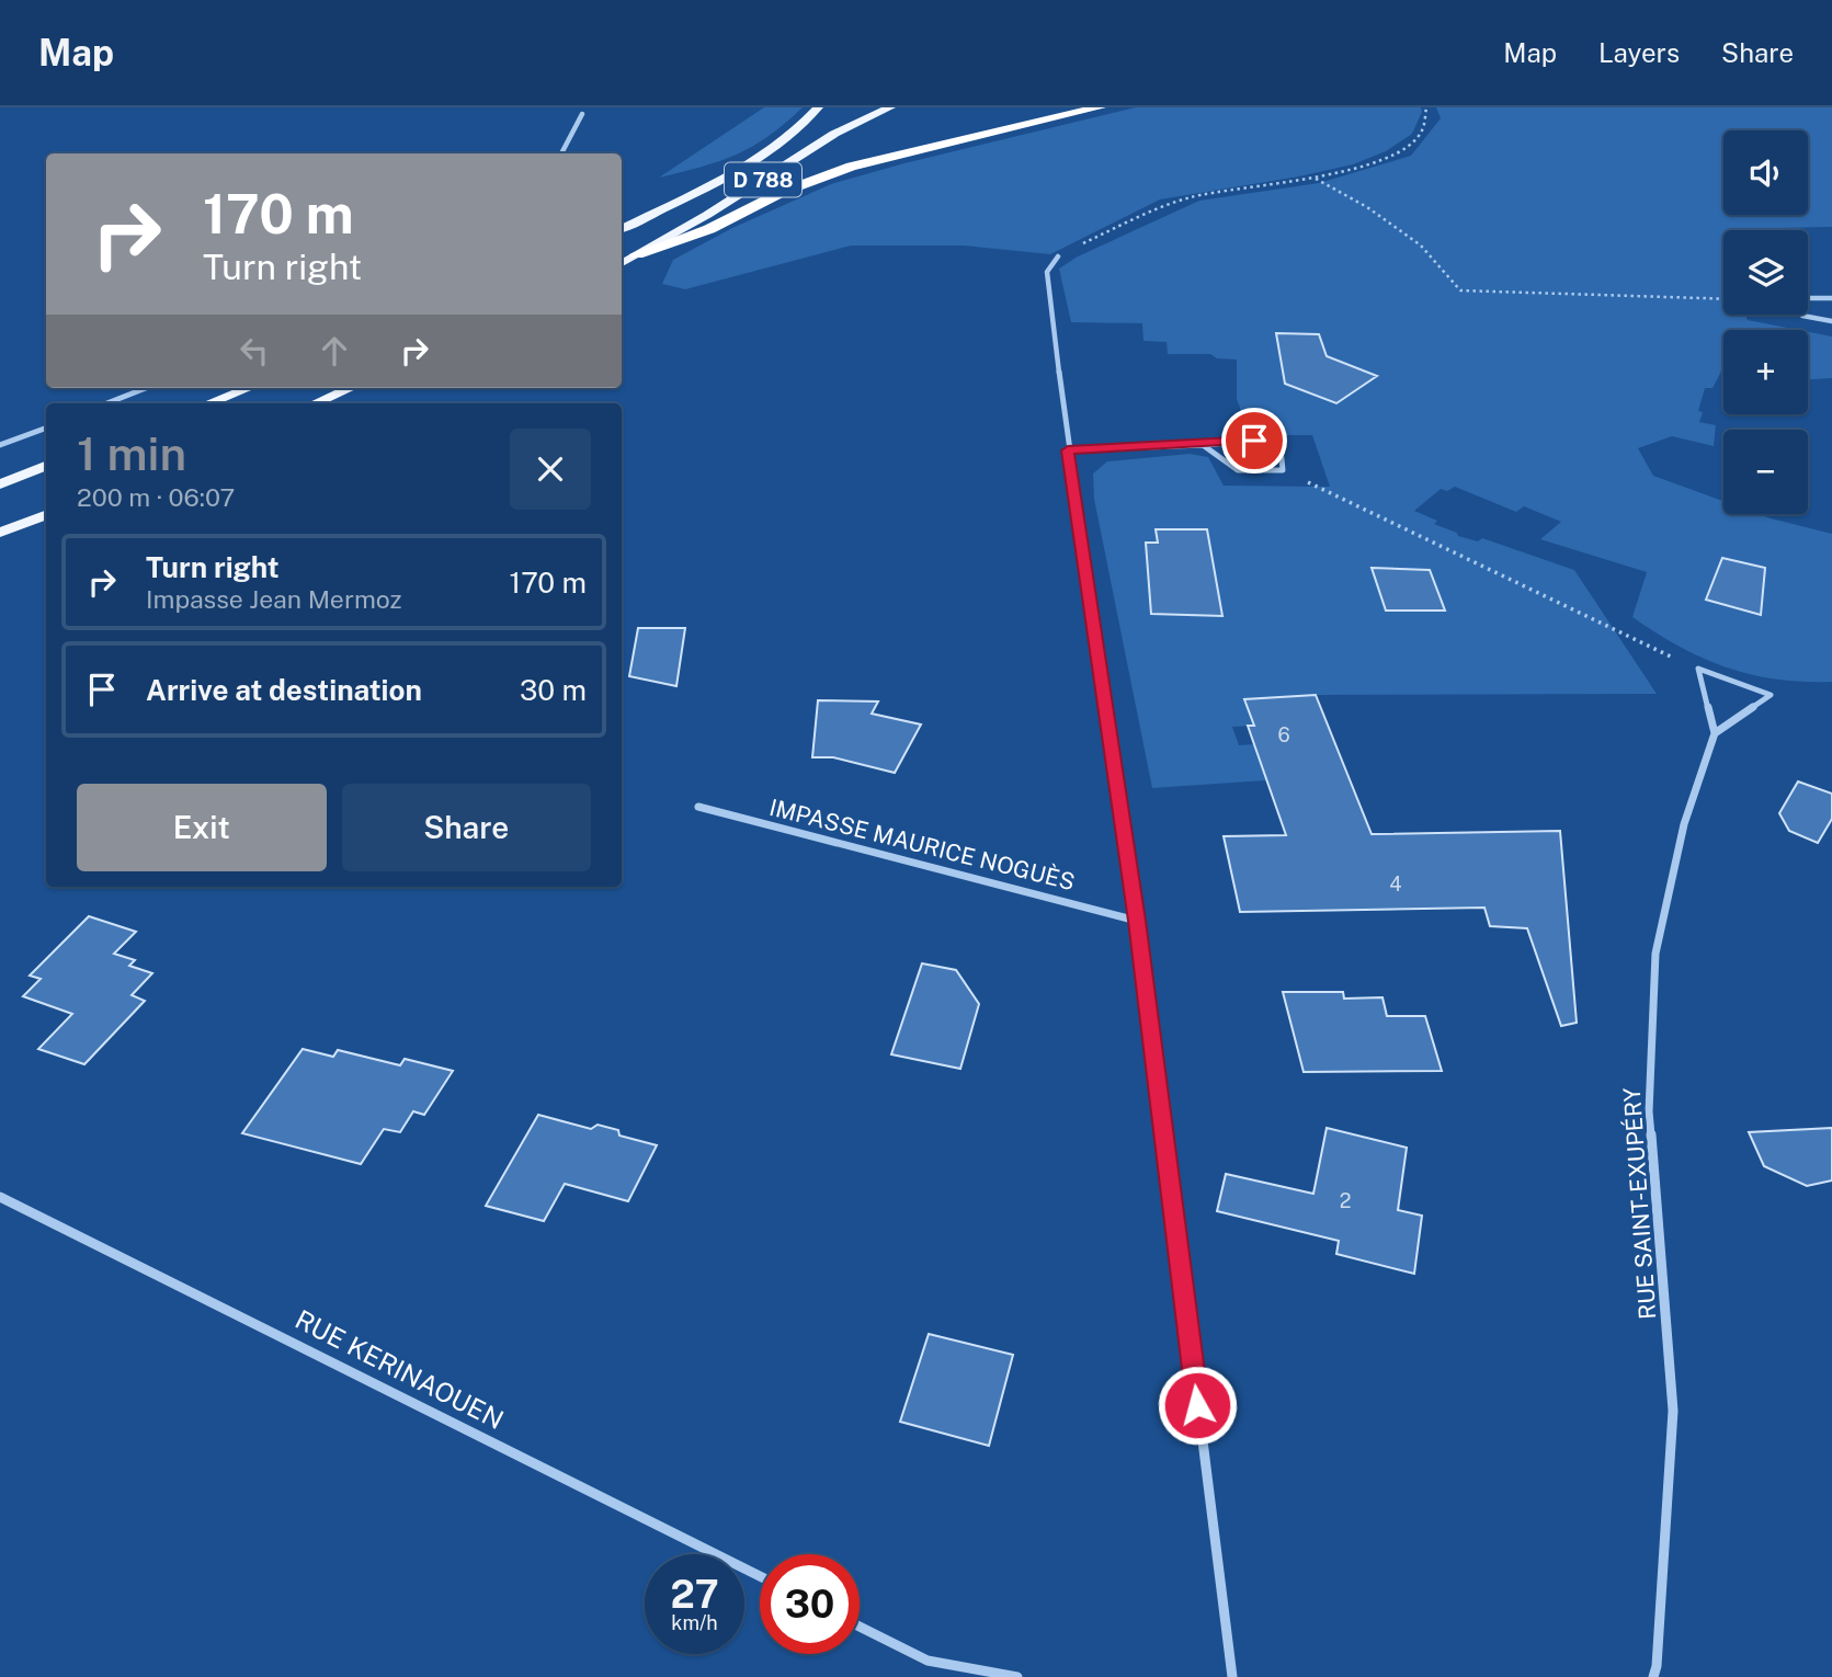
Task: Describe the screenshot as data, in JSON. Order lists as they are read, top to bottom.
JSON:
{
  "streets": {
    "main road": ["D 788"],
    "street": ["IMPASSE MAURICE NOGUÈS", "RUE SAINT-EXUPÉRY", "RUE KERINAOUEN"]
  },
  "house_numbers": ["6", "4", "2"],
  "page": {
    "header": "Map",
    "nav": ["Map", "Layers", "Share"],
    "map_buttons": ["+", "−"],
    "turn": ["170 m", "Turn right"],
    "heading": ["1 min", "200 m · 06:07"],
    "list": [
      {
        "name": "Turn right",
        "note": "Impasse Jean Mermoz",
        "value": "170 m"
      },
      {
        "name": "Arrive at destination",
        "value": "30 m"
      }
    ],
    "buttons": ["Exit", "Share"],
    "speed": "27 km/h",
    "limit": "30"
  }
}
